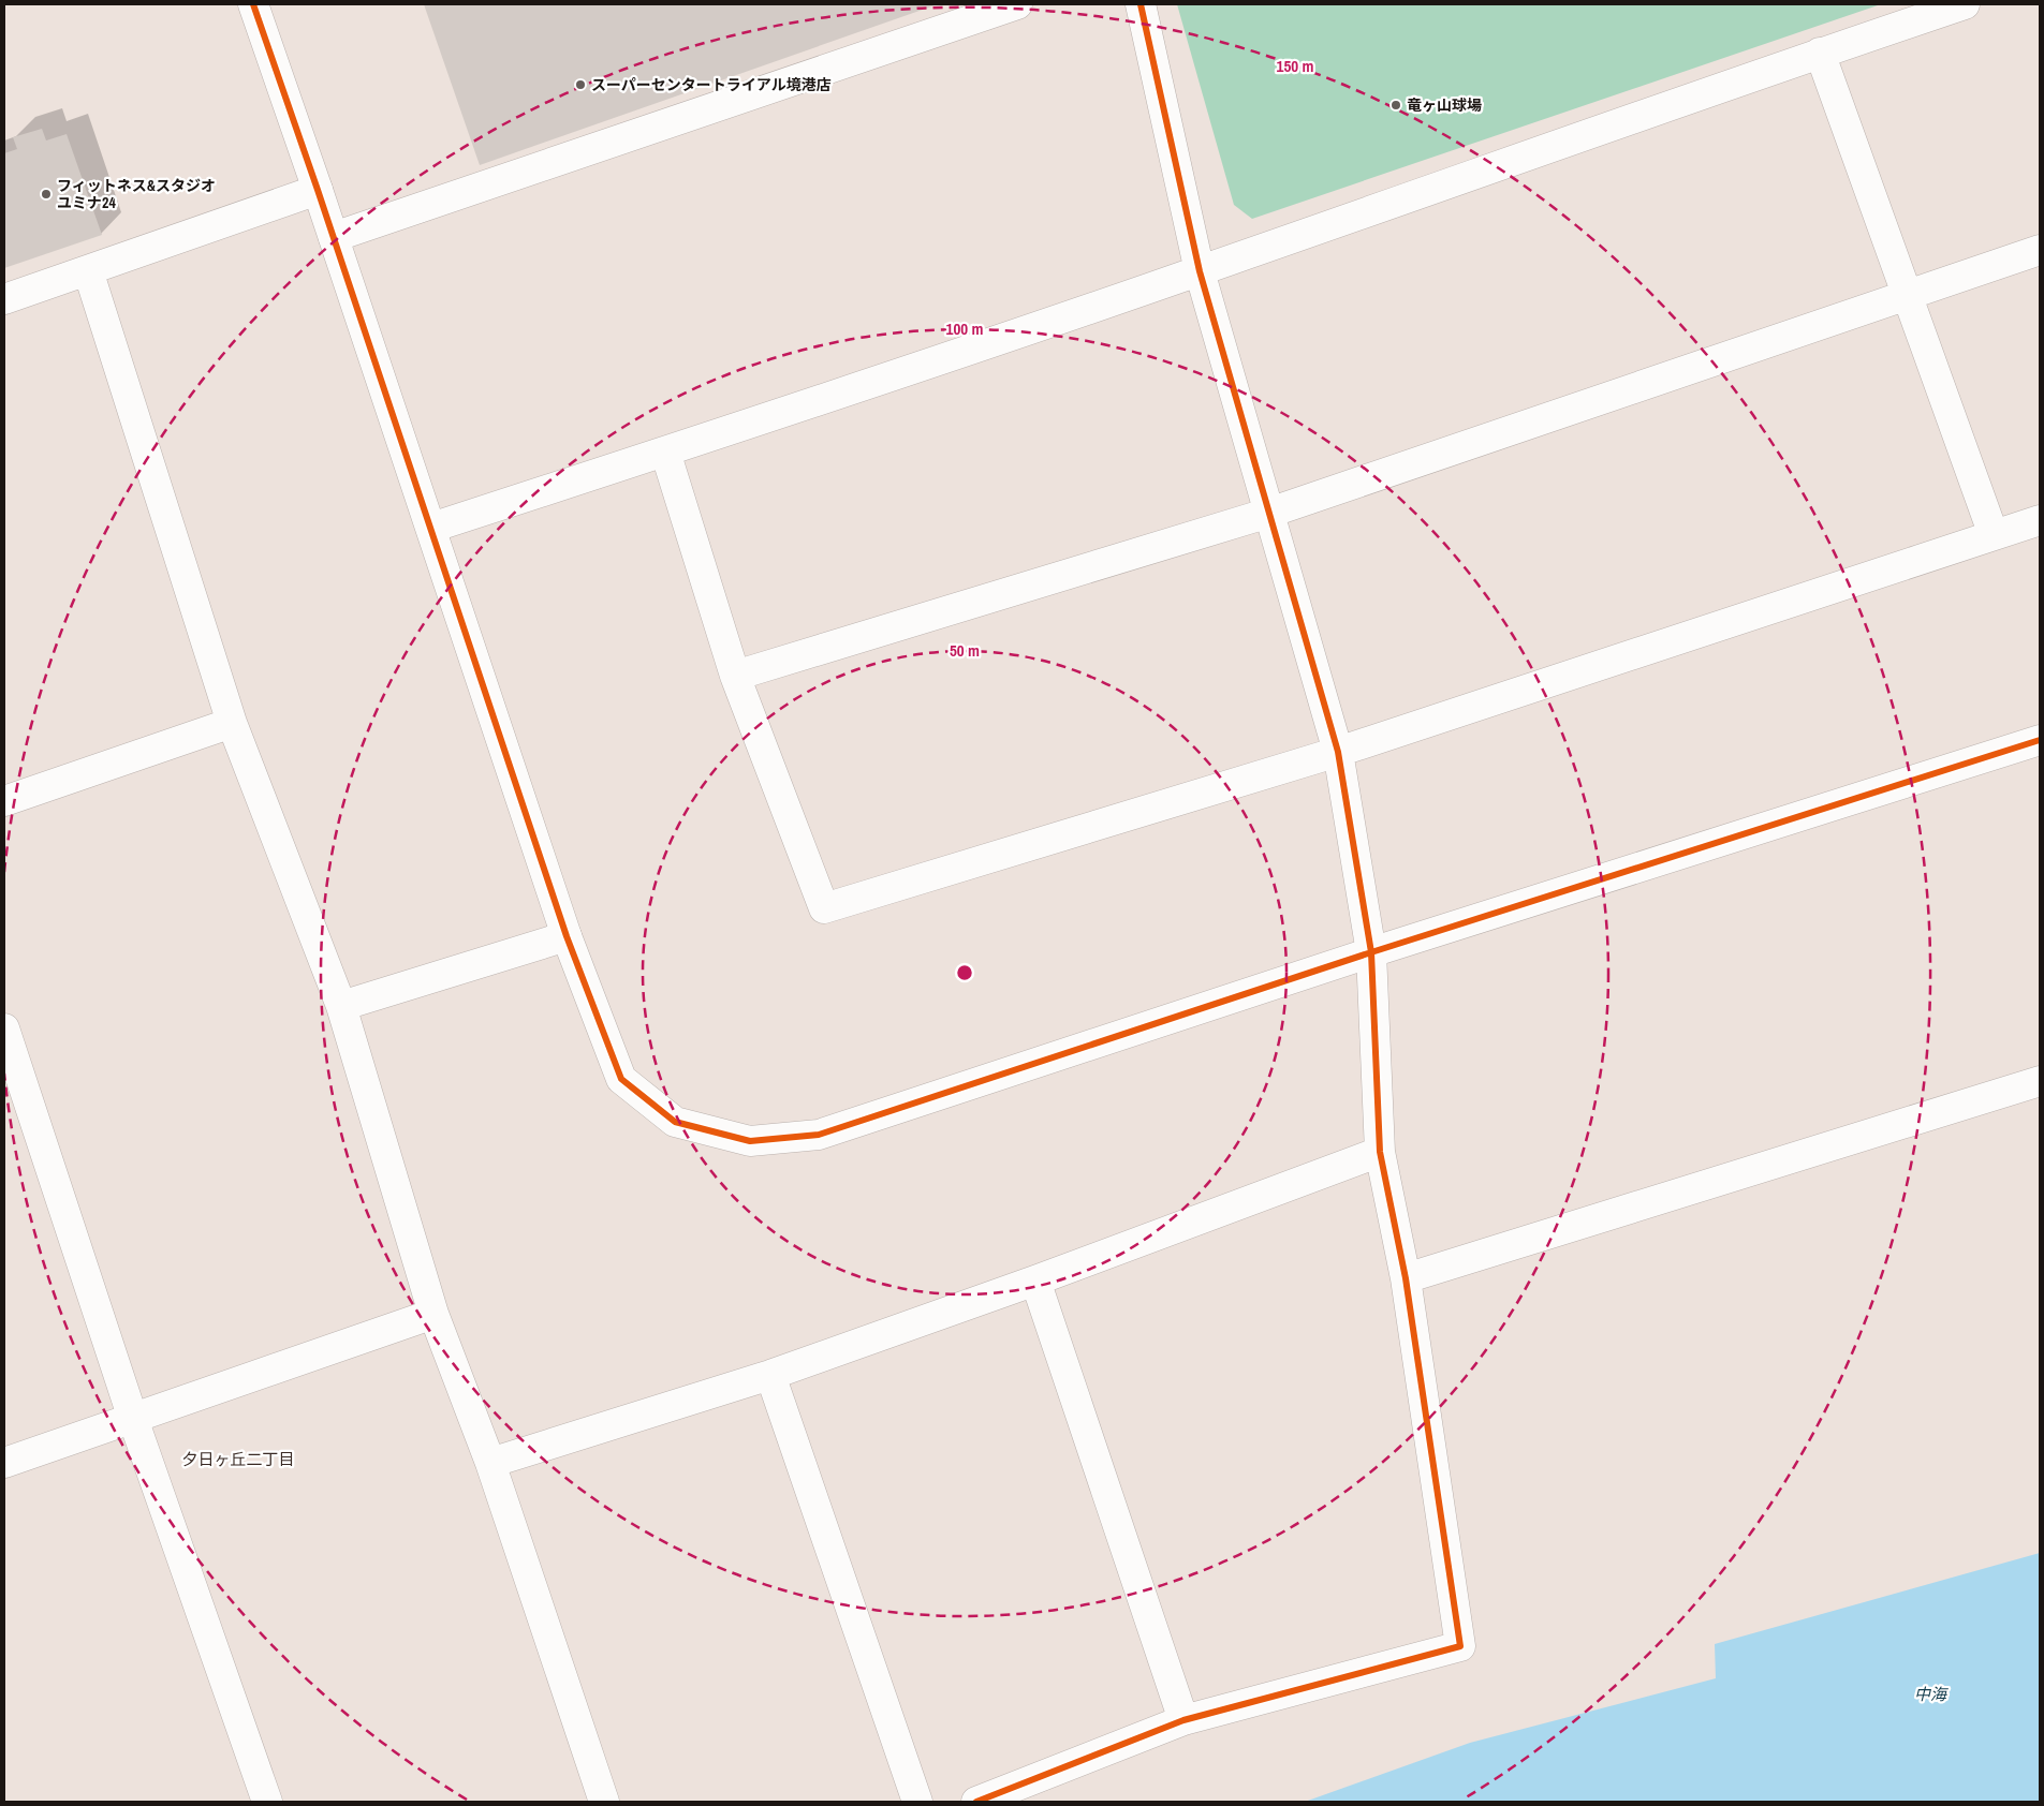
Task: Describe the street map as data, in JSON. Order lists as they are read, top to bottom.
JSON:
{
  "districts": ["夕日ヶ丘二丁目"],
  "water": ["中海"],
  "places": ["スーパーセンタートライアル境港店", "竜ヶ山球場", "フィットネス&スタジオ ユミナ24"],
  "rings": ["150 m", "100 m", "50 m"]
}
